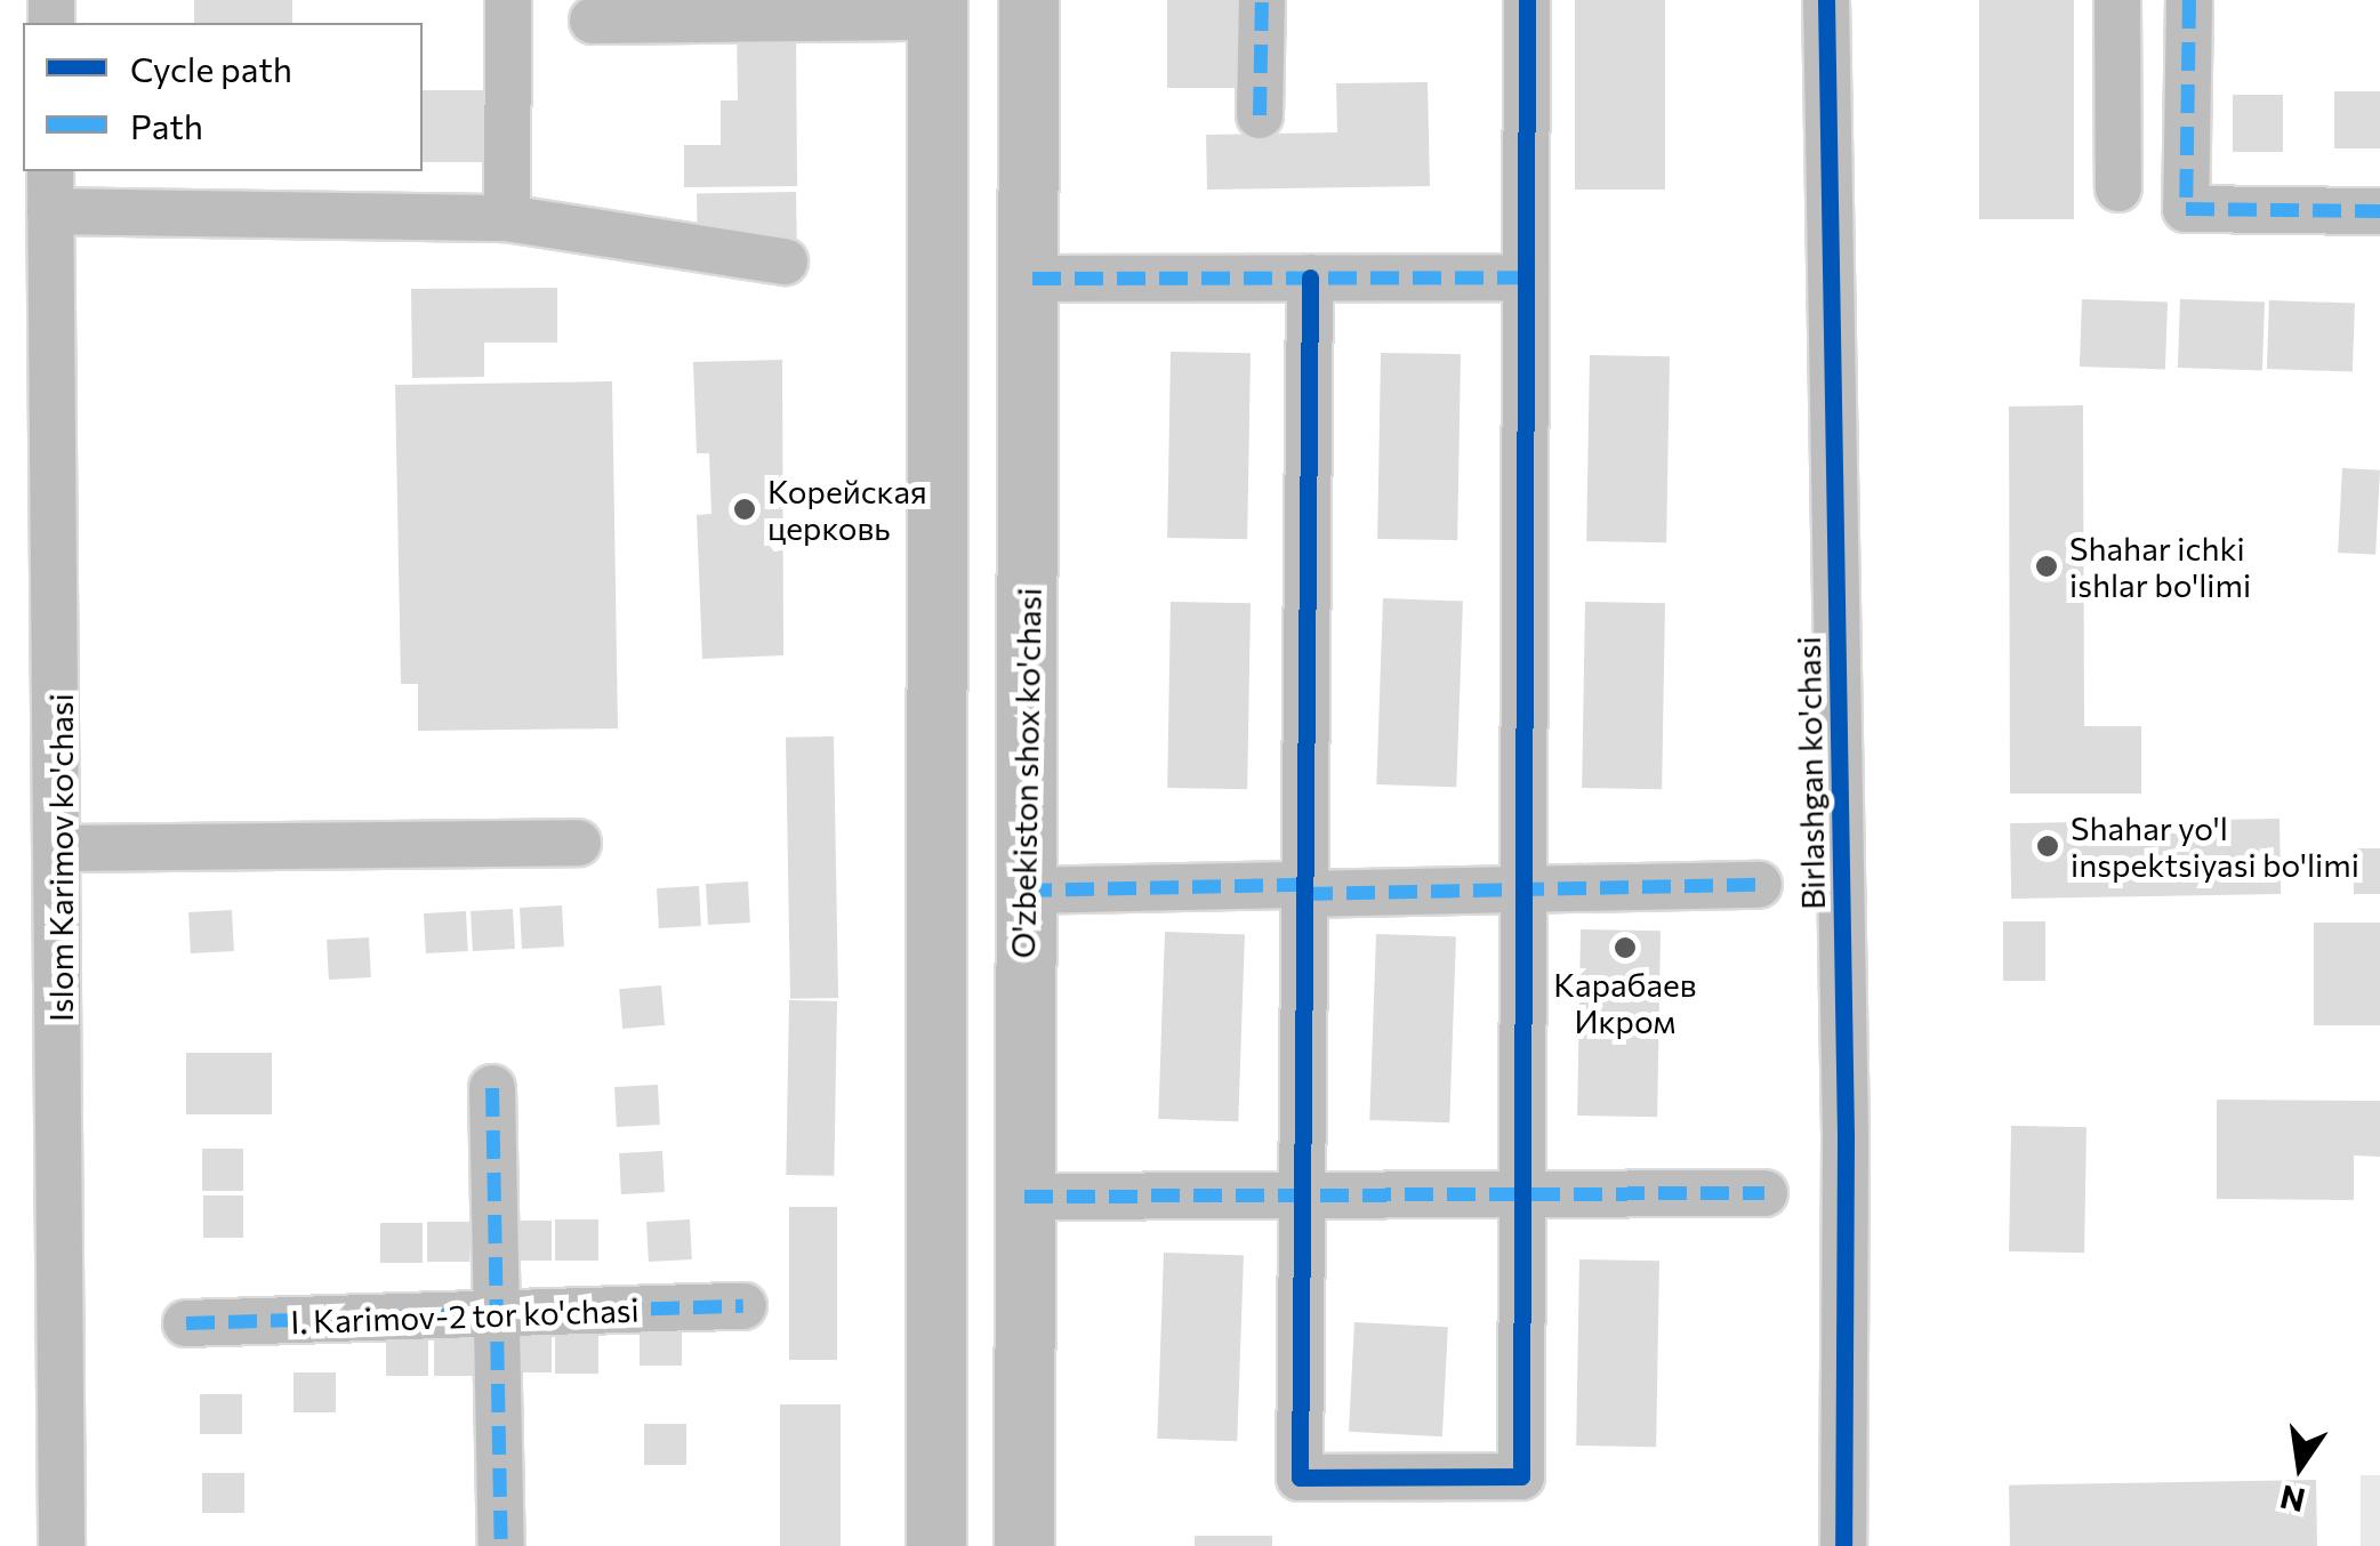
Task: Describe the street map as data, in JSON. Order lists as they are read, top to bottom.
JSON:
{
  "streets": {
    "main road": ["O'zbekiston shox ko'chasi"],
    "street": ["Birlashgan ko'chasi", "Islom Karimov ko'chasi", "I. Karimov-2 tor ko'chasi"]
  },
  "places": [
    "Корейская церковь",
    "Shahar ichki ishlar bo'limi",
    "Shahar yo'l inspektsiyasi bo'limi",
    "Карабаев Икром"
  ],
  "legend": ["Cycle path", "Path"],
  "north": "bottom"
}
